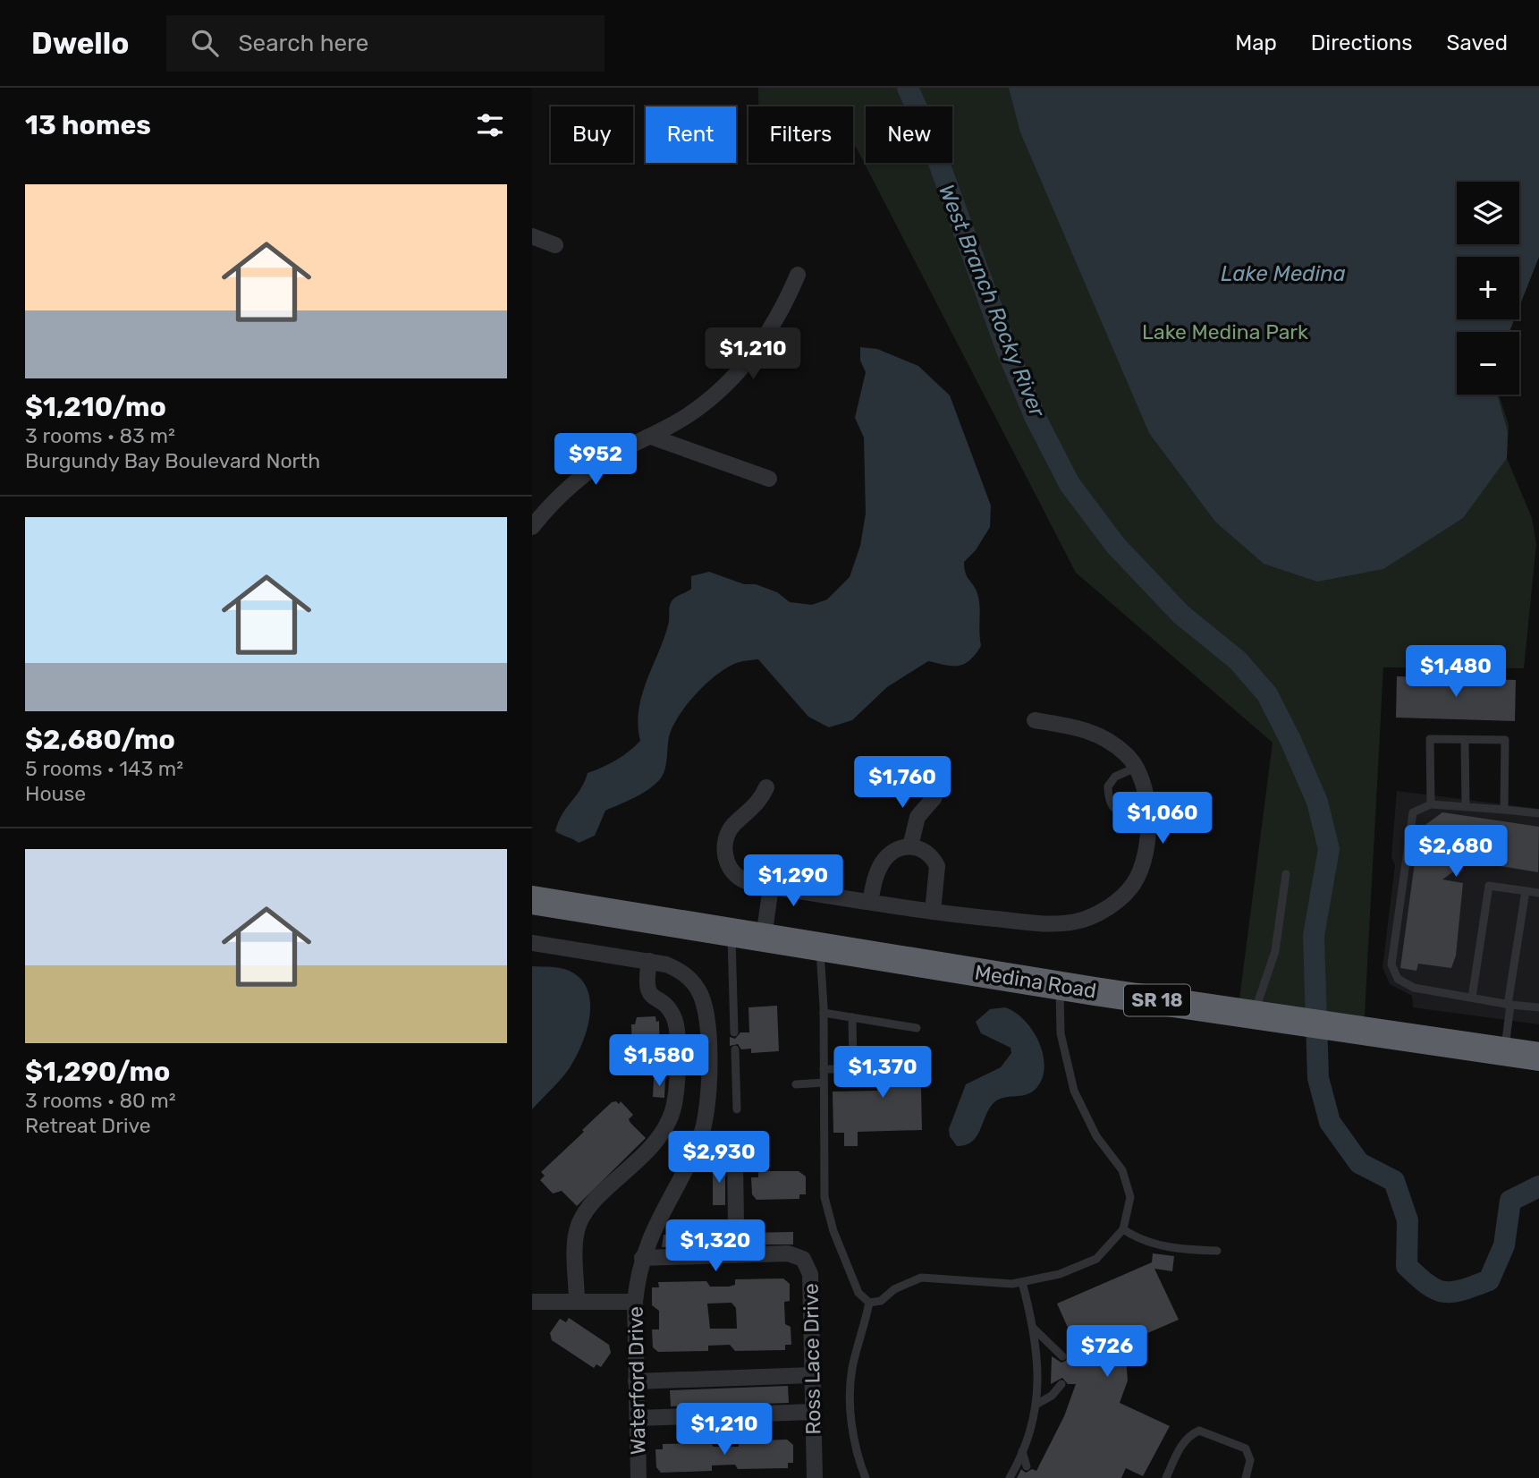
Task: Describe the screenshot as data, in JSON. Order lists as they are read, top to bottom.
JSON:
{
  "streets": {
    "highway": ["Medina Road", "SR 18"],
    "street": ["Ross Lace Drive", "Waterford Drive"]
  },
  "water": ["Lake Medina", "West Branch Rocky River"],
  "parks": ["Lake Medina Park"],
  "page": {
    "header": "Dwello",
    "search": "Search here",
    "nav": ["Map", "Directions", "Saved"],
    "heading": "13 homes",
    "chip": [
      "Buy",
      "Rent",
      "Filters",
      "New"
    ],
    "list": [
      {
        "name": "$1,210/mo",
        "note": "3 rooms · 83 m² · Burgundy Bay Boulevard North"
      },
      {
        "name": "$2,680/mo",
        "note": "5 rooms · 143 m² · House"
      },
      {
        "name": "$1,290/mo",
        "note": "3 rooms · 80 m² · Retreat Drive"
      }
    ],
    "map_buttons": ["+", "−"],
    "price": [
      "$1,210",
      "$952",
      "$1,480",
      "$1,760",
      "$1,060",
      "$2,680",
      "$1,290",
      "$1,580",
      "$1,370",
      "$2,930",
      "$1,320",
      "$726",
      "$1,210"
    ]
  }
}
